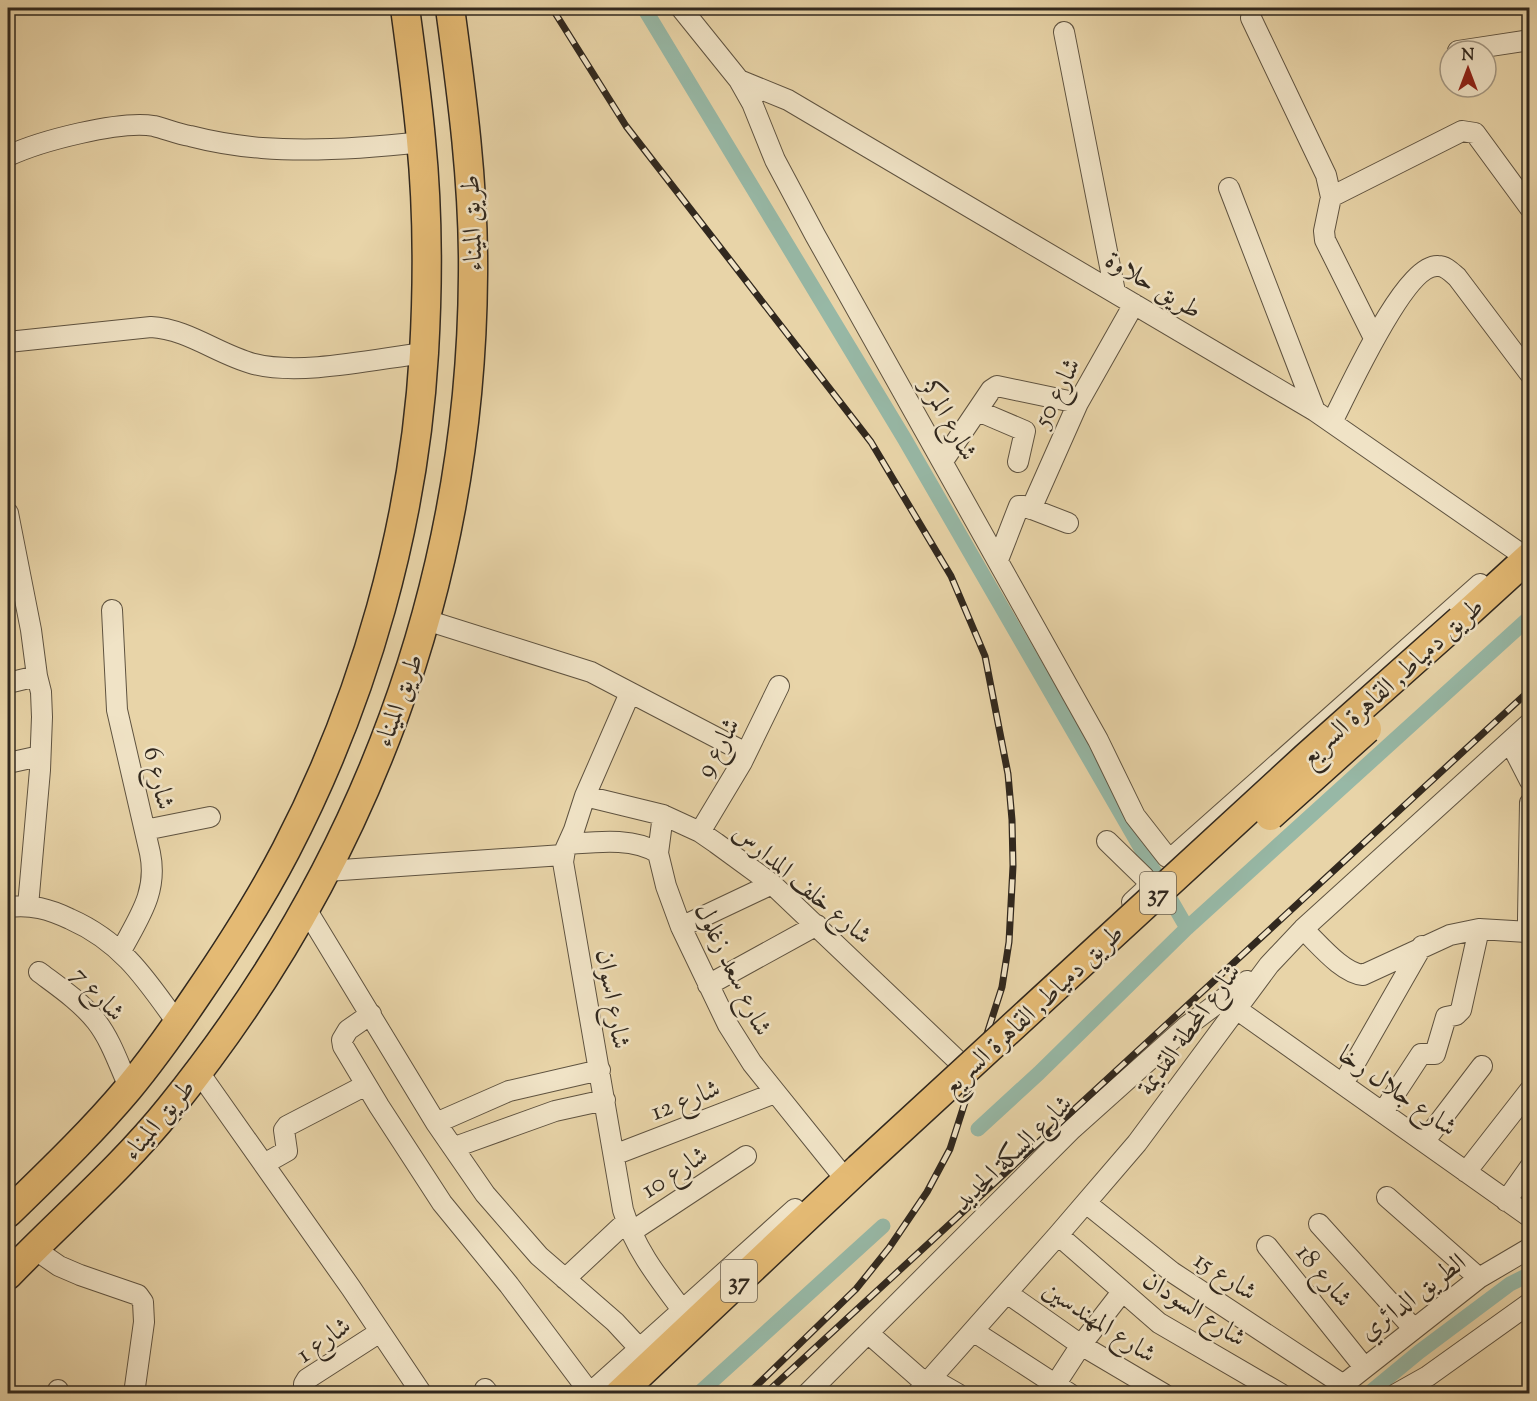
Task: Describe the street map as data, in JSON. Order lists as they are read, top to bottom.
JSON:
{
  "streets": {
    "highway": ["طريق الميناء", "طريق دمياط, القاهرة السريع", "37"],
    "street": [
      "طريق حلاوة",
      "شارع 50",
      "شارع المركز",
      "شارع 9",
      "شارع 6",
      "شارع خلف المدارس",
      "شارع سعد زغلول",
      "شارع 7",
      "شارع اسوان",
      "شارع المحطة القديمة",
      "شارع جلال رخا",
      "شارع 12",
      "شارع السكة الحديد",
      "شارع 10",
      "شارع 15",
      "شارع 18",
      "الطريق الدائري",
      "شارع السودان",
      "شارع المهندسين",
      "شارع 1"
    ]
  },
  "crossings": [
    ["طريق الميناء", "شارع 7"],
    ["طريق حلاوة", "شارع 50"],
    ["طريق حلاوة", "شارع المركز"],
    ["طريق حلاوة", "طريق دمياط, القاهرة السريع"],
    ["شارع المركز", "طريق دمياط, القاهرة السريع"],
    ["طريق دمياط, القاهرة السريع", "شارع سعد زغلول"],
    ["شارع 9", "شارع خلف المدارس"],
    ["شارع خلف المدارس", "شارع اسوان"],
    ["شارع سعد زغلول", "شارع 12"],
    ["شارع اسوان", "شارع 12"],
    ["شارع اسوان", "شارع 10"],
    ["شارع المحطة القديمة", "شارع جلال رخا"],
    ["شارع المحطة القديمة", "شارع السكة الحديد"],
    ["شارع المحطة القديمة", "شارع 15"],
    ["شارع المحطة القديمة", "شارع السودان"],
    ["شارع المحطة القديمة", "شارع المهندسين"],
    ["شارع 15", "الطريق الدائري"],
    ["شارع 18", "الطريق الدائري"]
  ],
  "north": "top"
}
